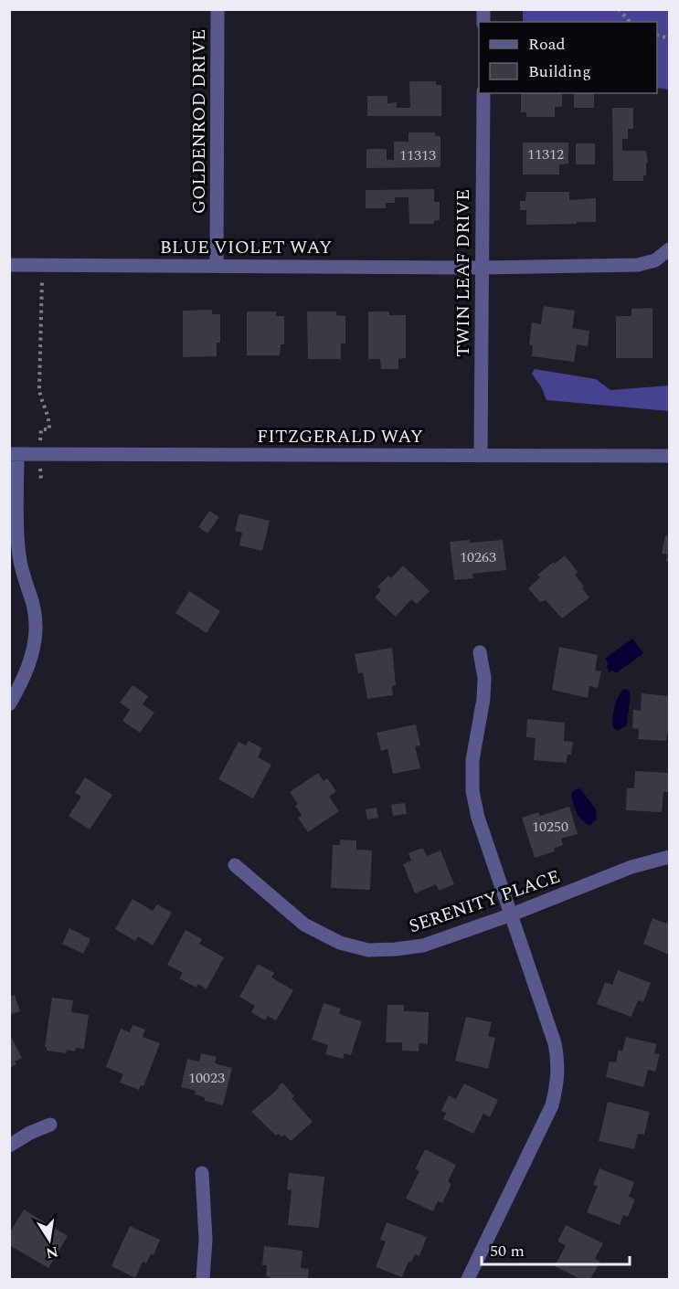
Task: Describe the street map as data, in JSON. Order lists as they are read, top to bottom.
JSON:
{
  "streets": {
    "street": [
      "GOLDENROD DRIVE",
      "BLUE VIOLET WAY",
      "TWIN LEAF DRIVE",
      "FITZGERALD WAY",
      "SERENITY PLACE"
    ]
  },
  "crossings": [
    ["GOLDENROD DRIVE", "BLUE VIOLET WAY"],
    ["BLUE VIOLET WAY", "TWIN LEAF DRIVE"],
    ["TWIN LEAF DRIVE", "FITZGERALD WAY"]
  ],
  "house_numbers": [
    "11312",
    "11313",
    "10263",
    "10250",
    "10023"
  ],
  "legend": ["Road", "Building"],
  "scale_bar": "50 m",
  "north": "bottom"
}
